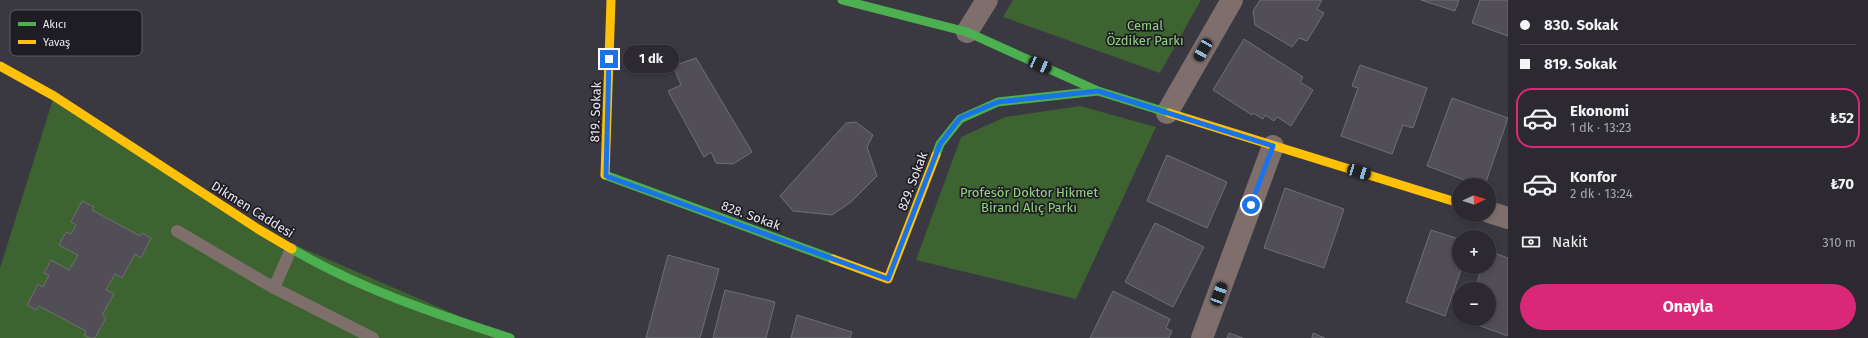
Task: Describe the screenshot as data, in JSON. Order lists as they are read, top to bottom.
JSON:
{
  "streets": {
    "street": [
      "819. Sokak",
      "829. Sokak",
      "Dikmen Caddesi",
      "828. Sokak"
    ]
  },
  "crossings": [
    ["819. Sokak", "828. Sokak"],
    ["829. Sokak", "828. Sokak"]
  ],
  "parks": ["Cemal Özdiker Parkı", "Profesör Doktor Hikmet Birand Alıç Parkı"],
  "legend": ["Akıcı", "Yavaş"],
  "north": "right",
  "page": {
    "banner": ["830. Sokak", "819. Sokak"],
    "bubble": "1 dk",
    "list": [
      {
        "name": "Ekonomi",
        "note": "1 dk · 13:23",
        "value": "₺52"
      },
      {
        "name": "Konfor",
        "note": "2 dk · 13:24",
        "value": "₺70"
      }
    ],
    "map_buttons": ["+", "−"],
    "pay": ["Nakit", "310 m"],
    "buttons": "Onayla"
  }
}
